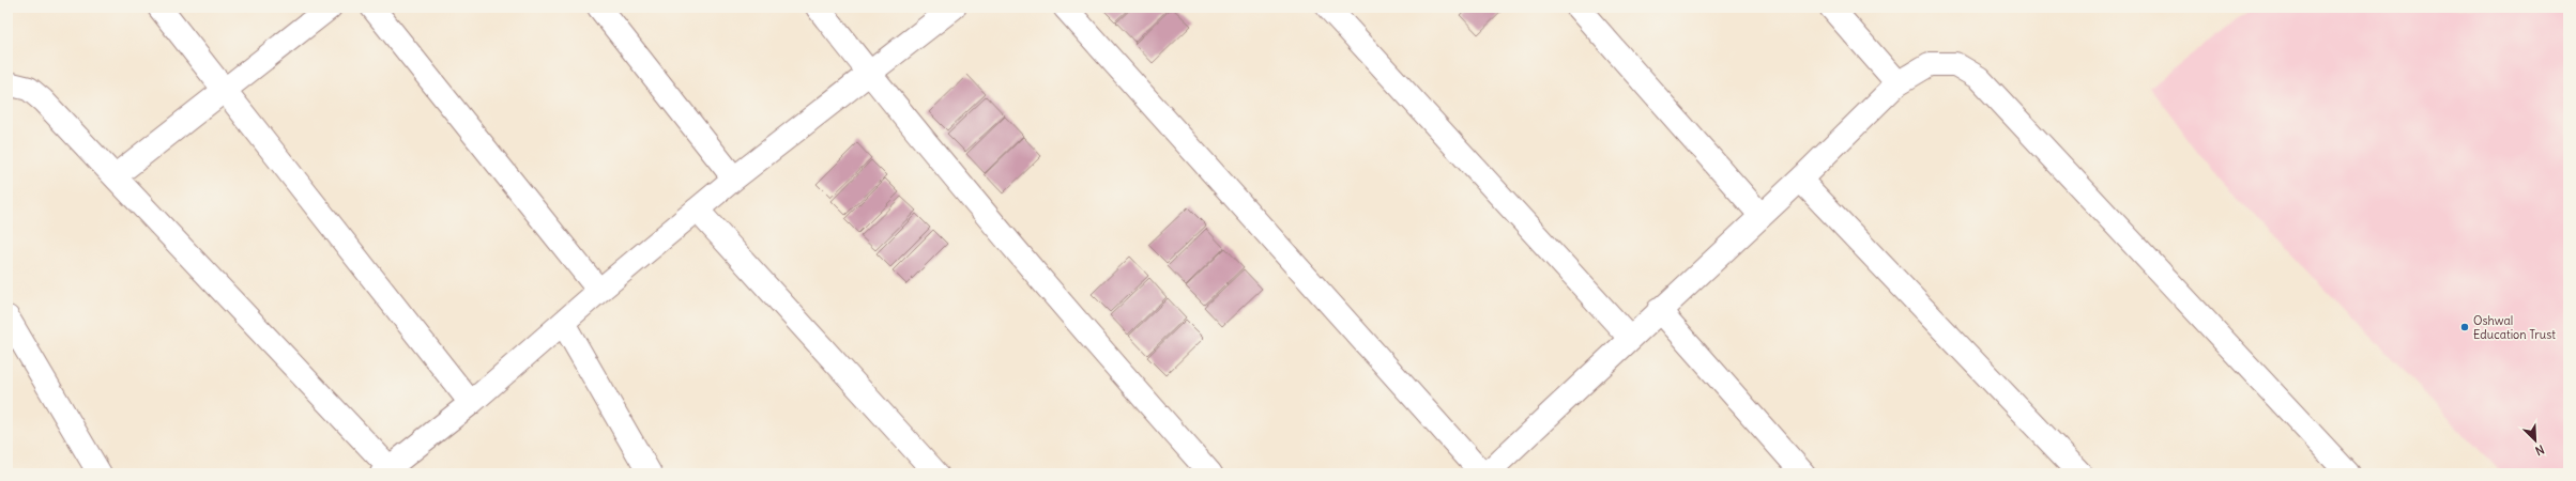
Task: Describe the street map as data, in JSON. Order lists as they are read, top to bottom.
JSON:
{
  "places": ["Oshwal Education Trust"],
  "north": "bottom right"
}
